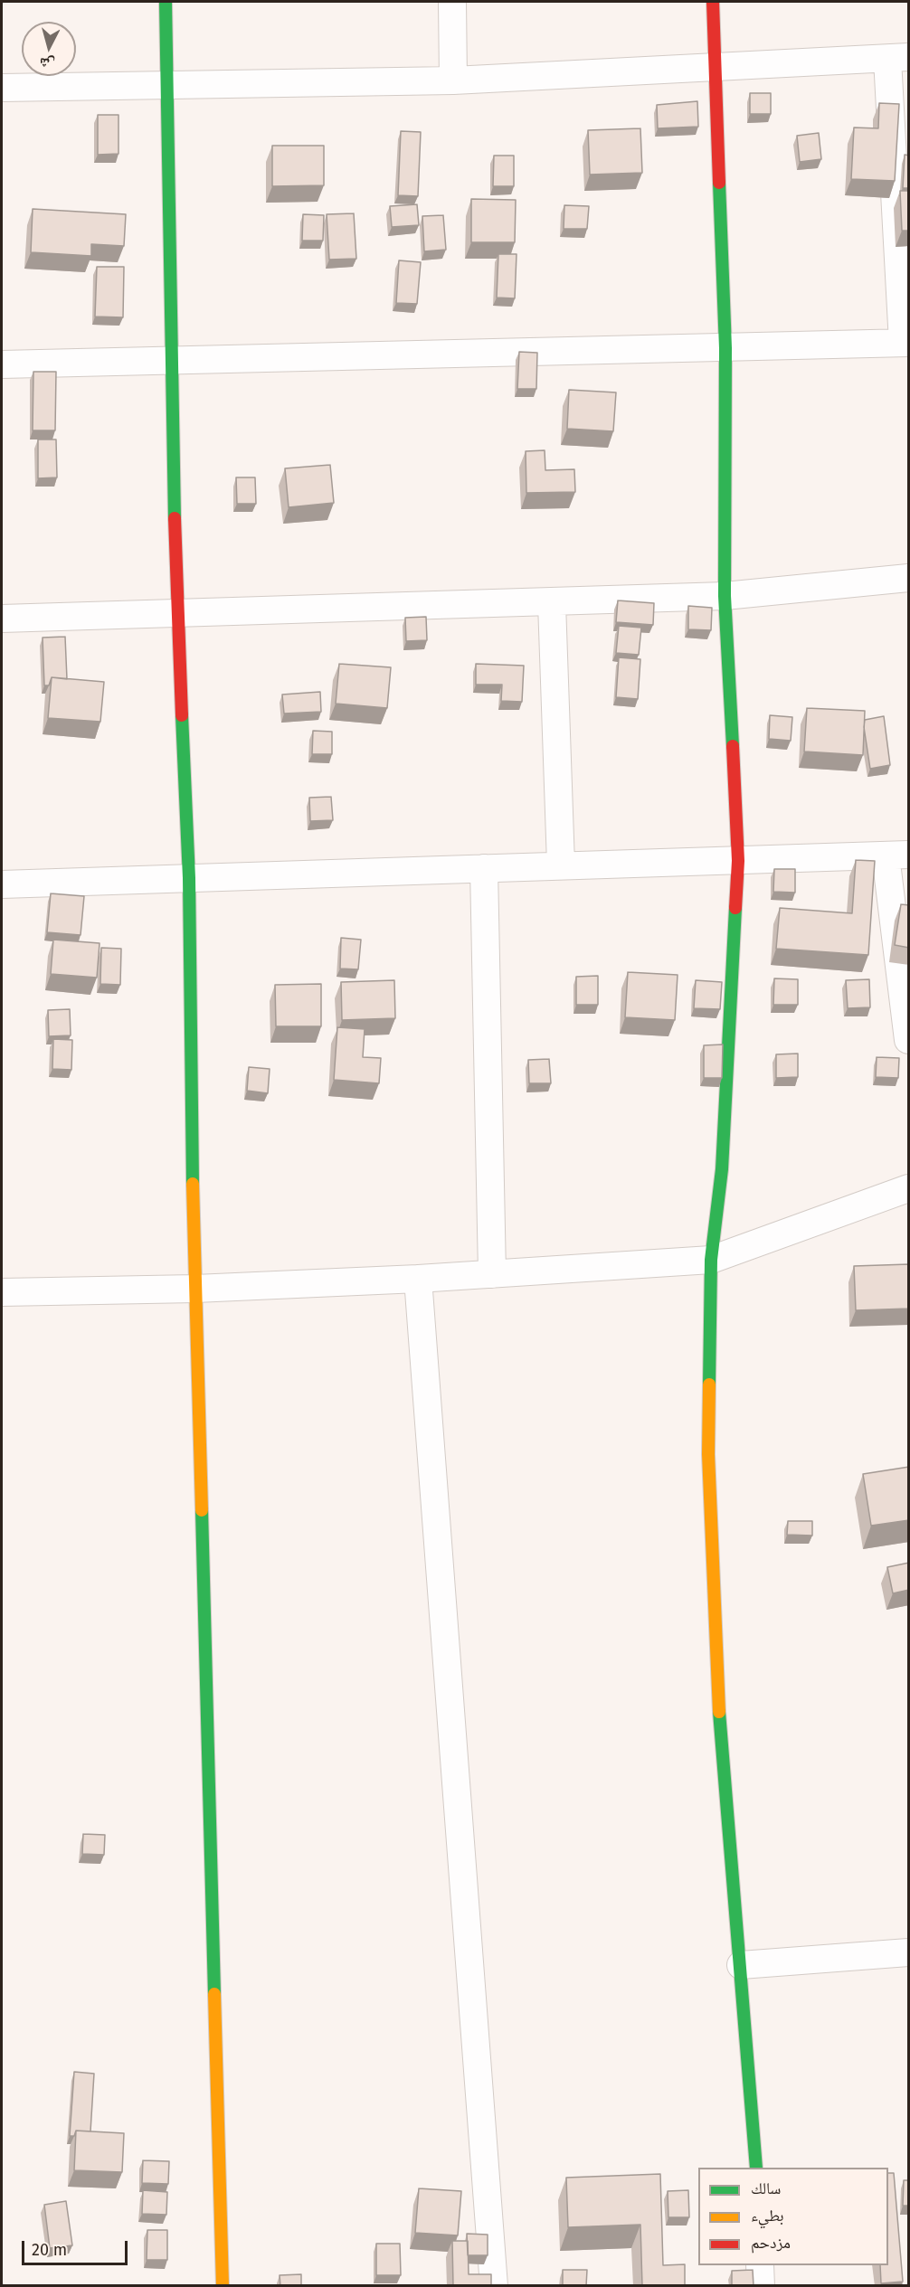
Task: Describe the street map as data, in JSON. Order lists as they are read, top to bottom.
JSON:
{
  "legend": ["سالك", "بطيء", "مزدحم"],
  "scale_bar": "20 m",
  "north": "bottom"
}
